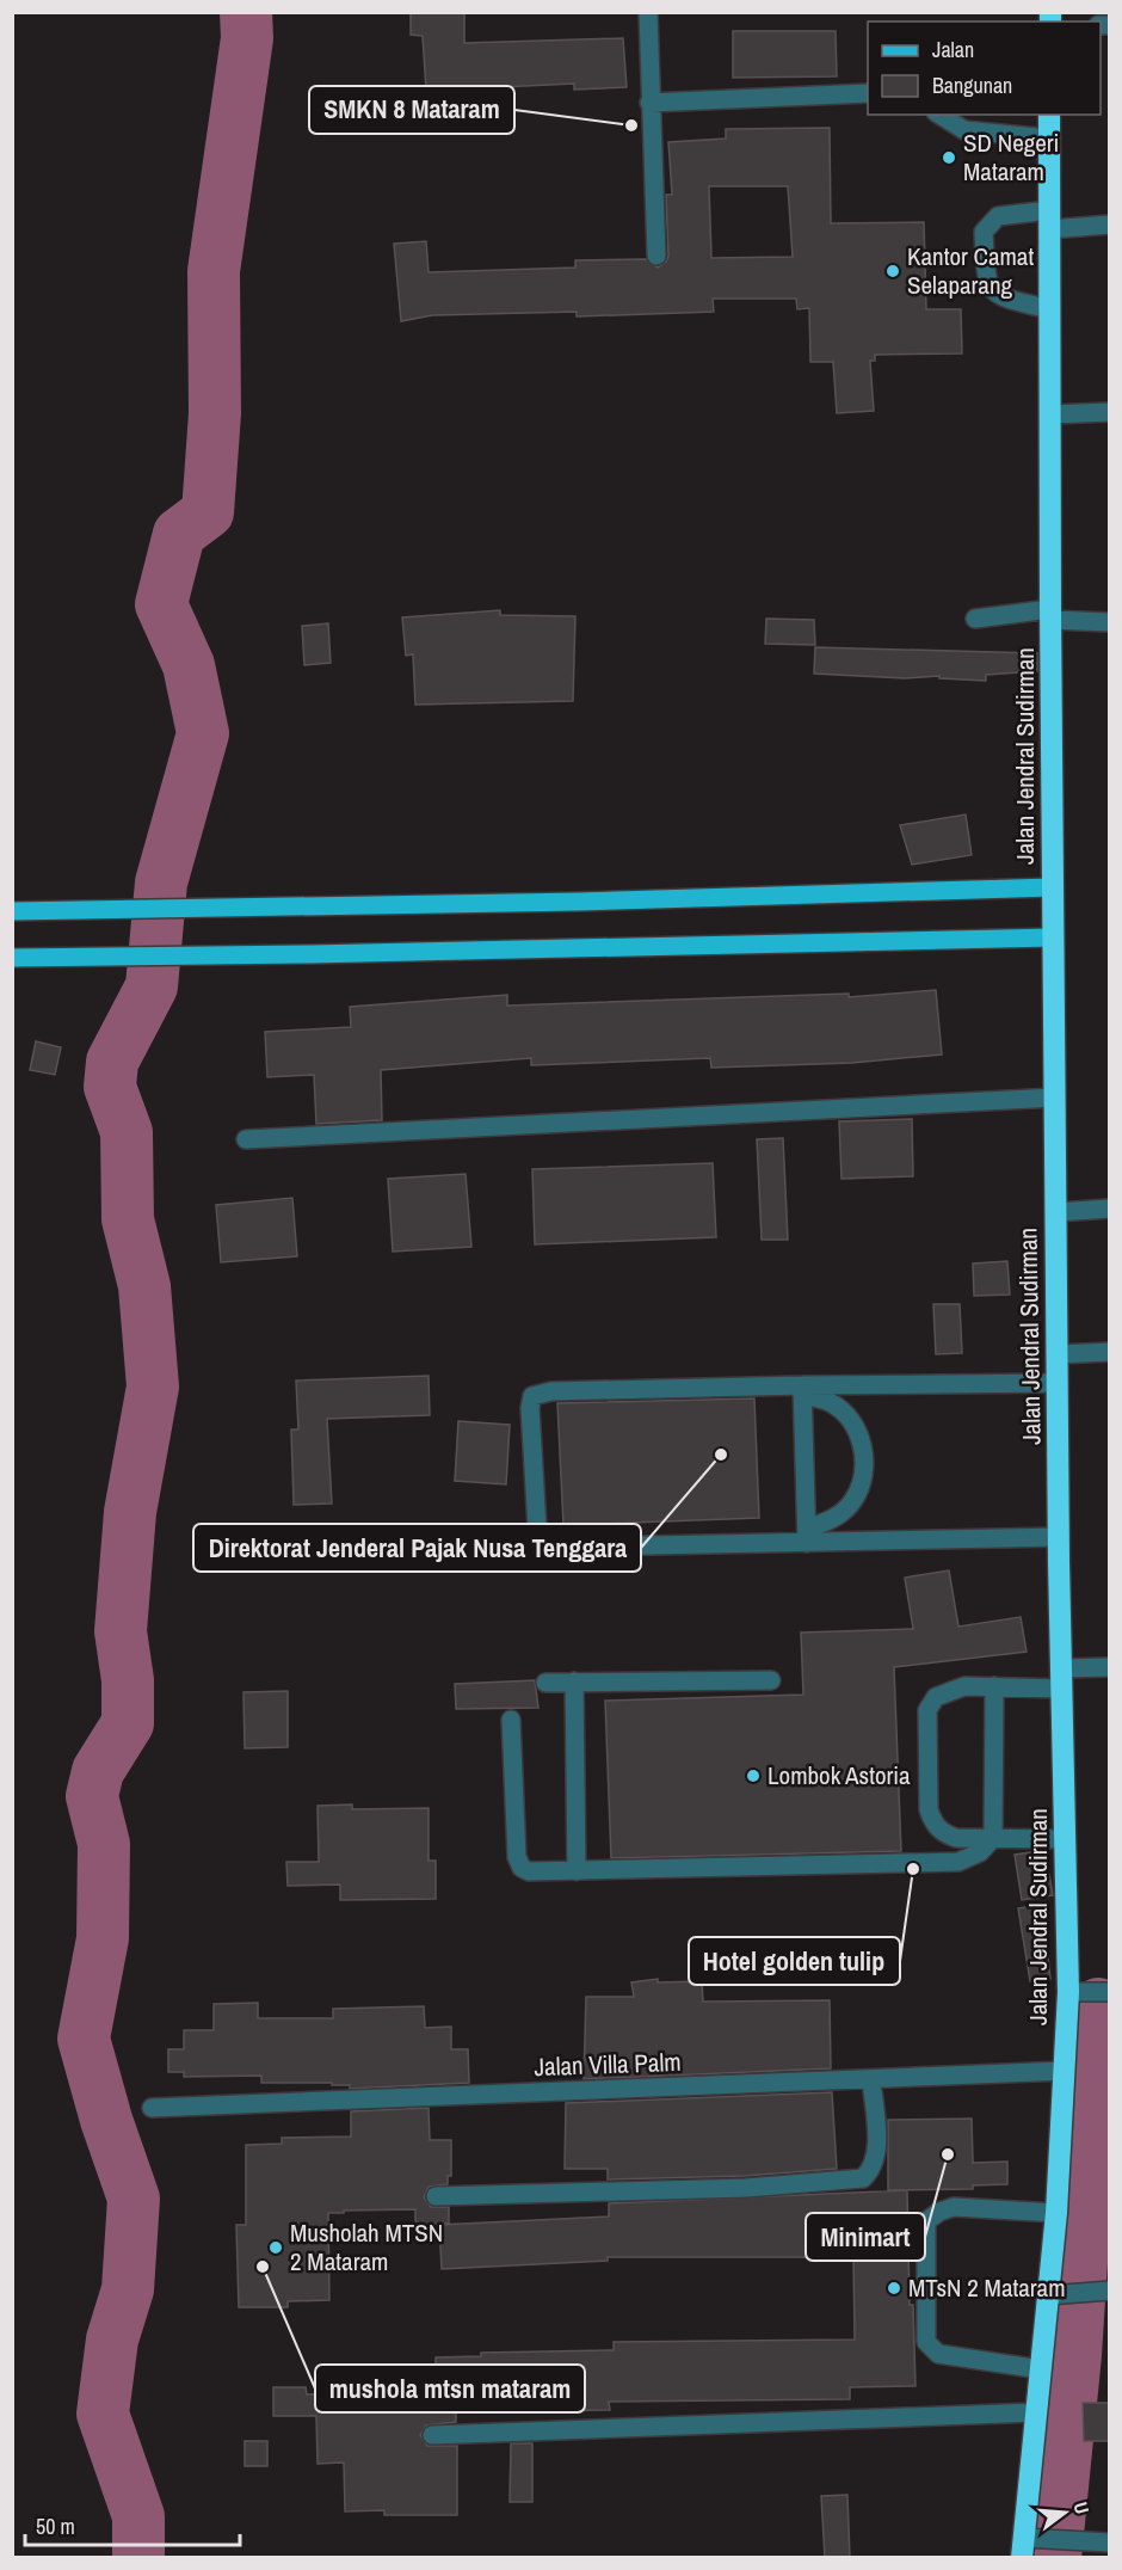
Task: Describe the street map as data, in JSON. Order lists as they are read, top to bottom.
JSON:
{
  "streets": {
    "highway": ["Jalan Jendral Sudirman"],
    "street": ["Jalan Villa Palm"]
  },
  "crossings": [
    ["Jalan Jendral Sudirman", "Jalan Villa Palm"]
  ],
  "places": [
    "SMKN 8 Mataram",
    "SD Negeri Mataram",
    "Kantor Camat Selaparang",
    "Direktorat Jenderal Pajak Nusa Tenggara",
    "Lombok Astoria",
    "Hotel golden tulip",
    "Minimart",
    "Musholah MTSN 2 Mataram",
    "mushola mtsn mataram",
    "MTsN 2 Mataram"
  ],
  "legend": ["Jalan", "Bangunan"],
  "scale_bar": "50 m",
  "north": "right"
}
